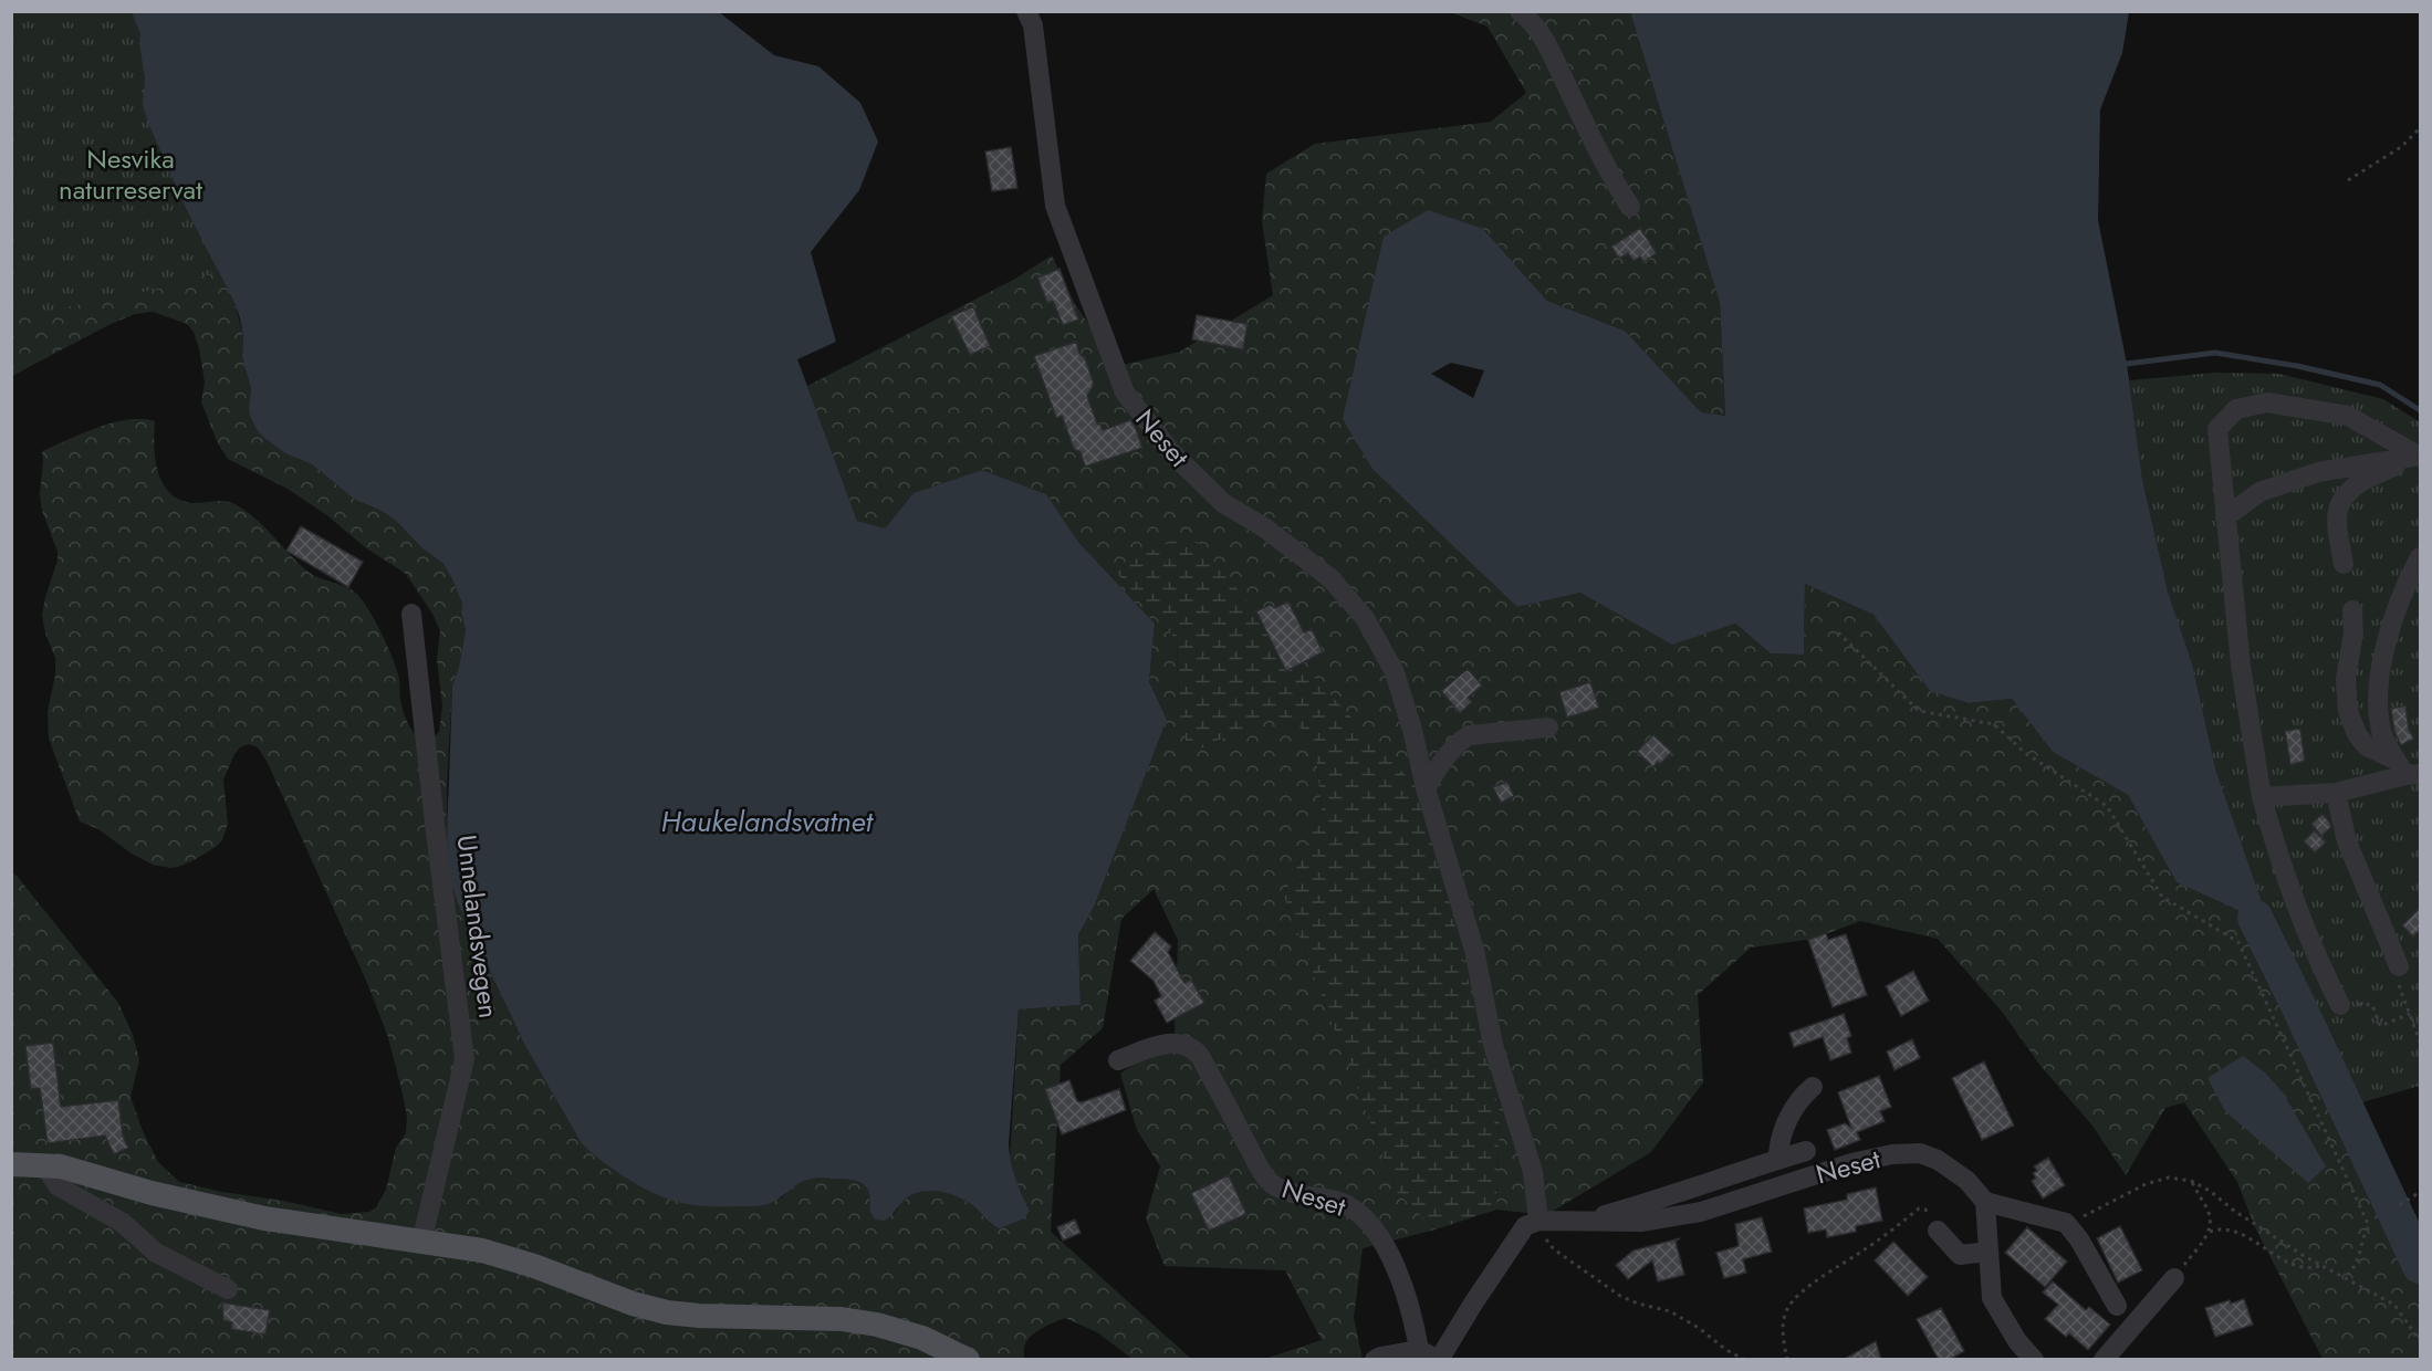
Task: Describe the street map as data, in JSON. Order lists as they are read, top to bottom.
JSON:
{
  "streets": {
    "street": ["Neset", "Unnelandsvegen"]
  },
  "water": ["Haukelandsvatnet"],
  "parks": ["Nesvika naturreservat"]
}
